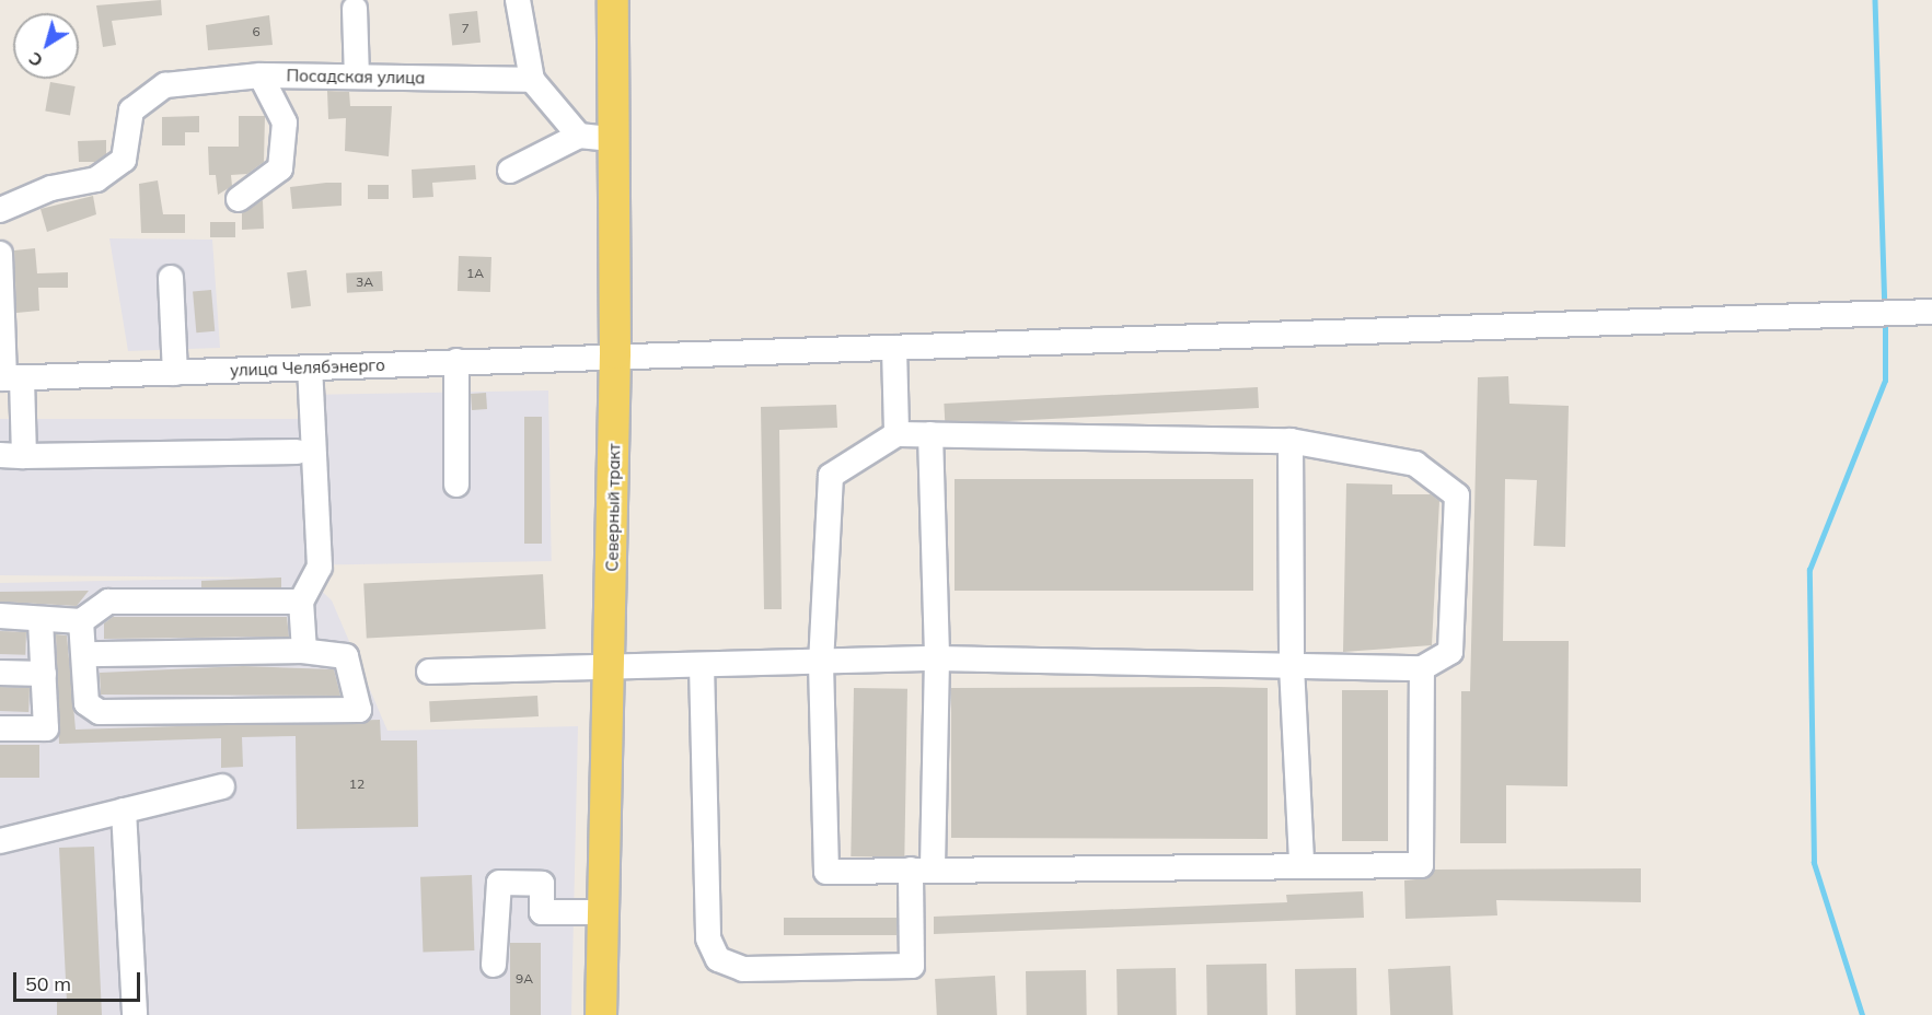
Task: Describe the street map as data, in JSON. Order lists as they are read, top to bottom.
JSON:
{
  "streets": {
    "main road": ["Северный тракт"],
    "street": ["Посадская улица", "улица Челябэнерго"]
  },
  "crossings": [
    ["улица Челябэнерго", "Северный тракт"]
  ],
  "house_numbers": [
    "7",
    "6",
    "1А",
    "3А",
    "12",
    "9А"
  ],
  "scale_bar": "50 m",
  "north": "bottom left"
}
